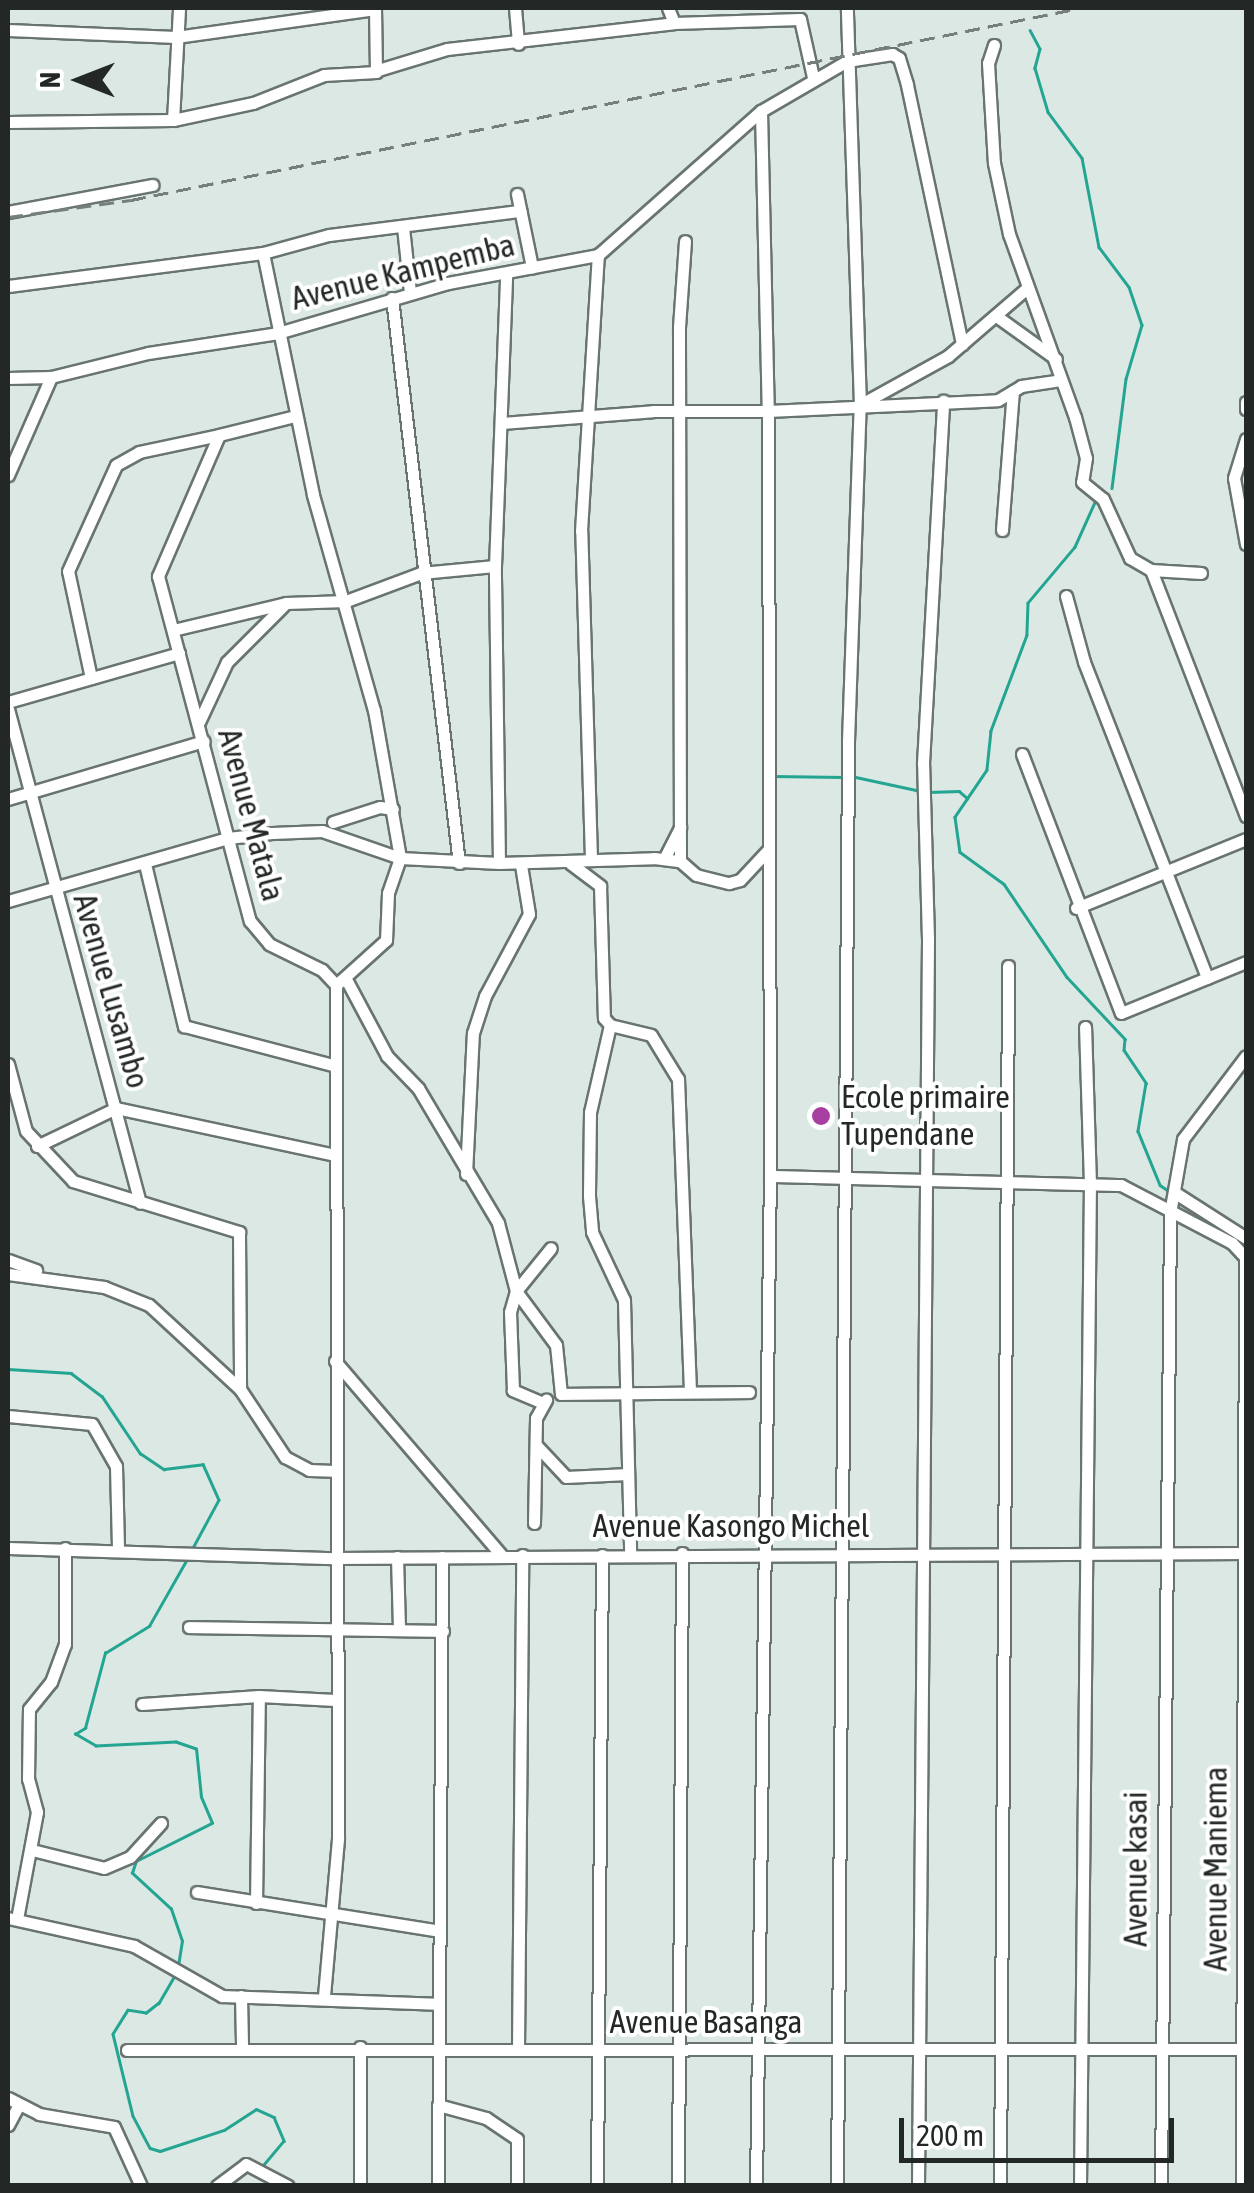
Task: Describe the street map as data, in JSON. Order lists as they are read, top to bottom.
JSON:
{
  "streets": {
    "street": [
      "Avenue Kampemba",
      "Avenue Matala",
      "Avenue Lusambo",
      "Avenue Kasongo Michel",
      "Avenue kasai",
      "Avenue Maniema",
      "Avenue Basanga"
    ]
  },
  "crossings": [
    ["Avenue Kasongo Michel", "Avenue kasai"],
    ["Avenue Kasongo Michel", "Avenue Maniema"],
    ["Avenue kasai", "Avenue Maniema"],
    ["Avenue kasai", "Avenue Basanga"],
    ["Avenue Maniema", "Avenue Basanga"]
  ],
  "places": ["Ecole primaire Tupendane"],
  "scale_bar": "200 m",
  "north": "left"
}
